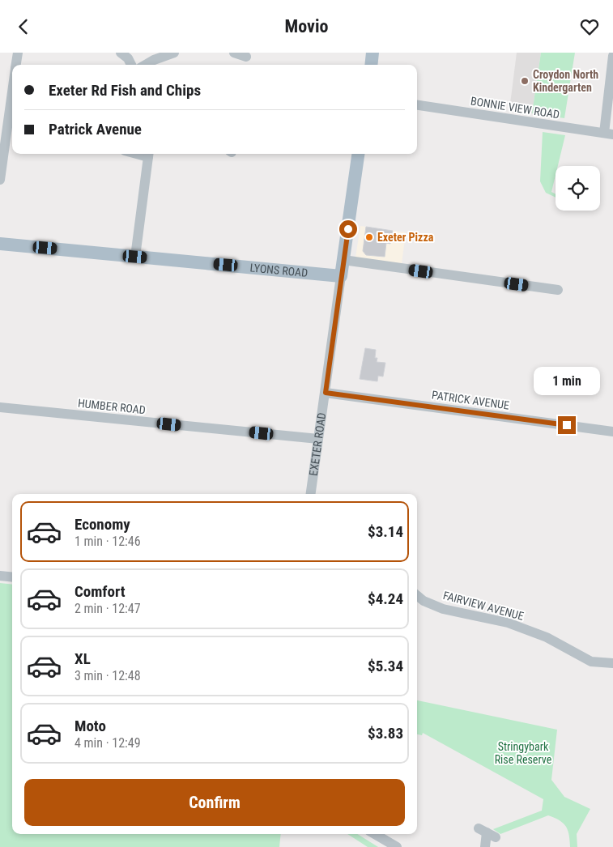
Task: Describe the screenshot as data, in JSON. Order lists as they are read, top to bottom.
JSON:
{
  "streets": {
    "main road": ["LYONS ROAD", "EXETER ROAD"],
    "street": [
      "BONNIE VIEW ROAD",
      "PATRICK AVENUE",
      "HUMBER ROAD",
      "FAIRVIEW AVENUE"
    ]
  },
  "crossings": [
    ["LYONS ROAD", "EXETER ROAD"],
    ["PATRICK AVENUE", "EXETER ROAD"],
    ["HUMBER ROAD", "EXETER ROAD"]
  ],
  "parks": ["Stringybark Rise Reserve"],
  "places": ["Croydon North Kindergarten", "Exeter Pizza"],
  "page": {
    "header": "Movio",
    "banner": ["Exeter Rd Fish and Chips", "Patrick Avenue"],
    "bubble": "1 min",
    "list": [
      {
        "name": "Economy",
        "note": "1 min · 12:46",
        "value": "$3.14"
      },
      {
        "name": "Comfort",
        "note": "2 min · 12:47",
        "value": "$4.24"
      },
      {
        "name": "XL",
        "note": "3 min · 12:48",
        "value": "$5.34"
      },
      {
        "name": "Moto",
        "note": "4 min · 12:49",
        "value": "$3.83"
      }
    ],
    "buttons": "Confirm"
  }
}
